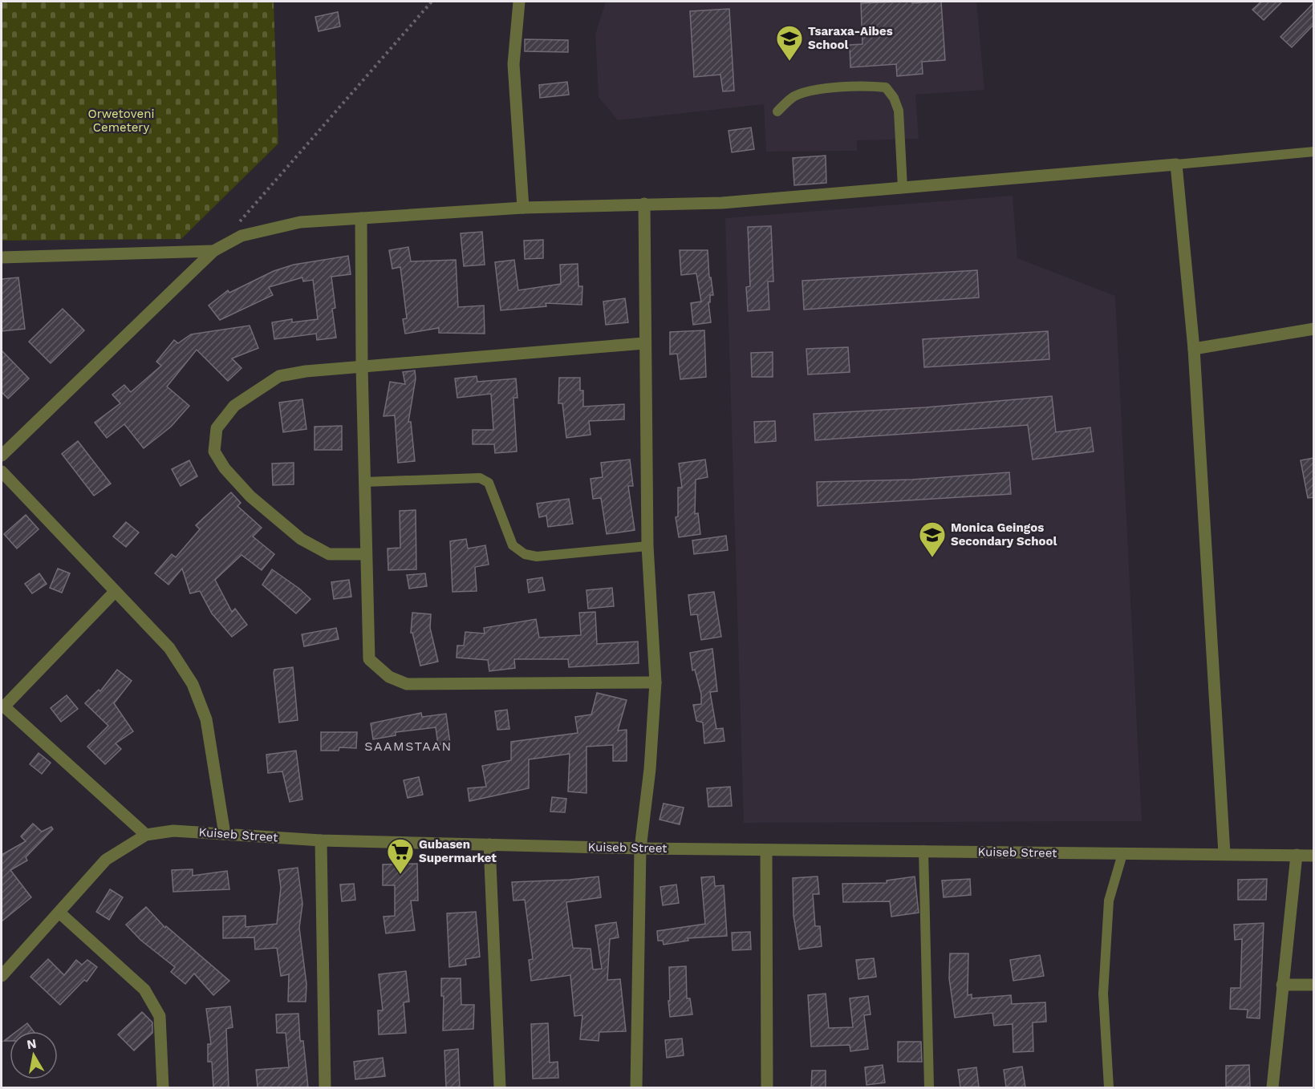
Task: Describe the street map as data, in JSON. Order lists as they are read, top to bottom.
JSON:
{
  "streets": {
    "street": ["Kuiseb Street"]
  },
  "districts": ["SAAMSTAAN"],
  "parks": ["Orwetoveni Cemetery"],
  "places": {
    "school or university": ["Tsaraxa-Aibes School", "Monica Geingos Secondary School"],
    "supermarket": ["Gubasen Supermarket"]
  },
  "north": "top"
}
